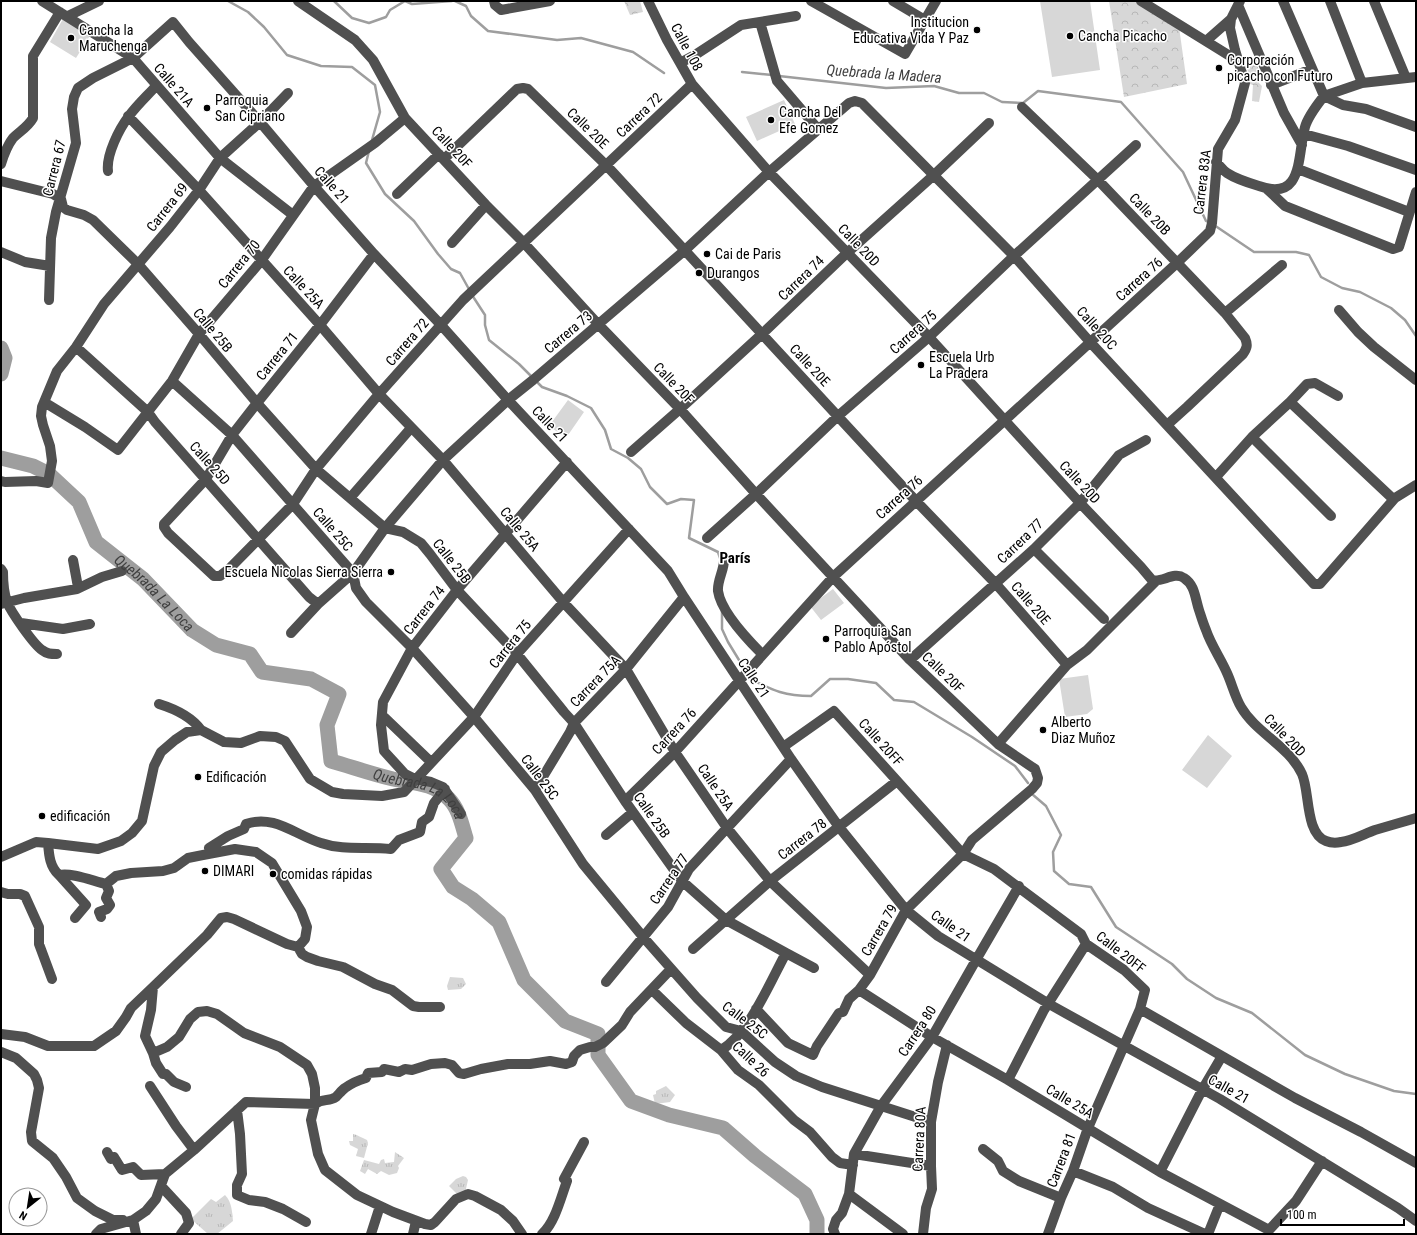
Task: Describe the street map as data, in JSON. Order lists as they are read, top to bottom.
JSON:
{
  "streets": {
    "street": [
      "Calle 108",
      "Calle 21A",
      "Carrera 72",
      "Calle 20E",
      "Calle 20F",
      "Carrera 67",
      "Carrera 83A",
      "Calle 21",
      "Carrera 69",
      "Calle 20B",
      "Calle 20D",
      "Carrera 70",
      "Carrera 74",
      "Carrera 76",
      "Calle 25A",
      "Calle 20C",
      "Calle 25B",
      "Carrera 73",
      "Carrera 75",
      "Carrera 71",
      "Calle 25D",
      "Calle 25C",
      "Carrera 77",
      "Carrera 75A",
      "Calle 20FF",
      "Carrera 78",
      "Carrera 79",
      "Carrera 80",
      "Calle 26",
      "Carrera 80A",
      "Carrera 81"
    ]
  },
  "crossings": [
    ["Calle 108", "Carrera 72"],
    ["Calle 108", "Calle 20D"],
    ["Calle 21A", "Carrera 67"],
    ["Calle 21A", "Carrera 69"],
    ["Calle 21A", "Carrera 70"],
    ["Carrera 72", "Calle 20E"],
    ["Carrera 72", "Calle 20F"],
    ["Carrera 72", "Calle 21"],
    ["Carrera 72", "Calle 20D"],
    ["Carrera 72", "Calle 25A"],
    ["Carrera 72", "Calle 25B"],
    ["Carrera 72", "Carrera 71"],
    ["Carrera 72", "Calle 25D"],
    ["Carrera 72", "Calle 25C"],
    ["Calle 20E", "Calle 20F"],
    ["Calle 20E", "Carrera 74"],
    ["Calle 20E", "Carrera 76"],
    ["Calle 20E", "Carrera 73"],
    ["Calle 20E", "Carrera 75"],
    ["Calle 20E", "Carrera 77"],
    ["Calle 20F", "Carrera 70"],
    ["Calle 20F", "Carrera 74"],
    ["Calle 20F", "Carrera 76"],
    ["Calle 20F", "Carrera 73"],
    ["Calle 20F", "Carrera 75"],
    ["Calle 20F", "Carrera 77"],
    ["Calle 20F", "Carrera 79"],
    ["Carrera 67", "Calle 21"],
    ["Carrera 67", "Calle 25B"],
    ["Carrera 83A", "Carrera 76"],
    ["Calle 21", "Carrera 69"],
    ["Calle 21", "Carrera 70"],
    ["Calle 21", "Carrera 74"],
    ["Calle 21", "Carrera 76"],
    ["Calle 21", "Calle 25A"],
    ["Calle 21", "Carrera 73"],
    ["Calle 21", "Carrera 75"],
    ["Calle 21", "Carrera 71"],
    ["Calle 21", "Carrera 77"],
    ["Calle 21", "Carrera 75A"],
    ["Calle 21", "Calle 20FF"],
    ["Calle 21", "Carrera 78"],
    ["Calle 21", "Carrera 79"],
    ["Calle 21", "Carrera 80"],
    ["Calle 21", "Carrera 81"],
    ["Carrera 69", "Carrera 70"],
    ["Carrera 69", "Calle 25A"],
    ["Carrera 69", "Calle 25B"],
    ["Carrera 69", "Calle 25D"],
    ["Calle 20B", "Carrera 76"],
    ["Calle 20B", "Calle 20C"],
    ["Calle 20B", "Carrera 75"],
    ["Calle 20D", "Carrera 74"],
    ["Calle 20D", "Carrera 76"],
    ["Calle 20D", "Carrera 73"],
    ["Calle 20D", "Carrera 75"],
    ["Calle 20D", "Carrera 77"],
    ["Carrera 70", "Calle 25A"],
    ["Carrera 70", "Calle 25B"],
    ["Carrera 70", "Calle 25D"],
    ["Carrera 70", "Calle 25C"],
    ["Carrera 74", "Calle 25A"],
    ["Carrera 74", "Calle 20C"],
    ["Carrera 74", "Calle 25B"],
    ["Carrera 74", "Carrera 75"],
    ["Carrera 74", "Calle 25C"],
    ["Carrera 76", "Calle 25A"],
    ["Carrera 76", "Calle 20C"],
    ["Carrera 76", "Calle 25B"],
    ["Calle 25A", "Carrera 73"],
    ["Calle 25A", "Carrera 75"],
    ["Calle 25A", "Carrera 71"],
    ["Calle 25A", "Carrera 77"],
    ["Calle 25A", "Carrera 75A"],
    ["Calle 25A", "Carrera 78"],
    ["Calle 25A", "Carrera 79"],
    ["Calle 25A", "Carrera 80"],
    ["Calle 25A", "Carrera 80A"],
    ["Calle 25A", "Carrera 81"],
    ["Calle 20C", "Carrera 73"],
    ["Calle 20C", "Carrera 75"],
    ["Calle 25B", "Carrera 73"],
    ["Calle 25B", "Carrera 75"],
    ["Calle 25B", "Carrera 71"],
    ["Calle 25B", "Carrera 77"],
    ["Calle 25B", "Carrera 75A"],
    ["Calle 25B", "Carrera 78"],
    ["Carrera 73", "Calle 25D"],
    ["Carrera 73", "Calle 25C"],
    ["Carrera 75", "Calle 25C"],
    ["Carrera 71", "Calle 25D"],
    ["Carrera 71", "Calle 25C"],
    ["Calle 25C", "Carrera 77"],
    ["Calle 25C", "Carrera 75A"],
    ["Calle 25C", "Carrera 80"],
    ["Calle 25C", "Carrera 80A"],
    ["Calle 20FF", "Carrera 78"],
    ["Calle 20FF", "Carrera 79"],
    ["Calle 20FF", "Carrera 80"],
    ["Calle 20FF", "Carrera 81"],
    ["Carrera 80", "Calle 26"]
  ],
  "districts": ["París"],
  "water": ["Quebrada la Madera", "Quebrada La Loca"],
  "places": [
    "Institucion Educativa Vida Y Paz",
    "Cancha Picacho",
    "Cancha la Maruchenga",
    "Corporación picacho con Futuro",
    "Parroquia San Cipriano",
    "Cancha Del Efe Gomez",
    "Cai de Paris",
    "Durangos",
    "Escuela Urb La Pradera",
    "Escuela Nicolas Sierra Sierra",
    "Parroquia San Pablo Apóstol",
    "Alberto Diaz Muñoz",
    "Edificación",
    "edificación",
    "DIMARI",
    "comidas rápidas"
  ],
  "scale_bar": "100 m",
  "north": "bottom left"
}
